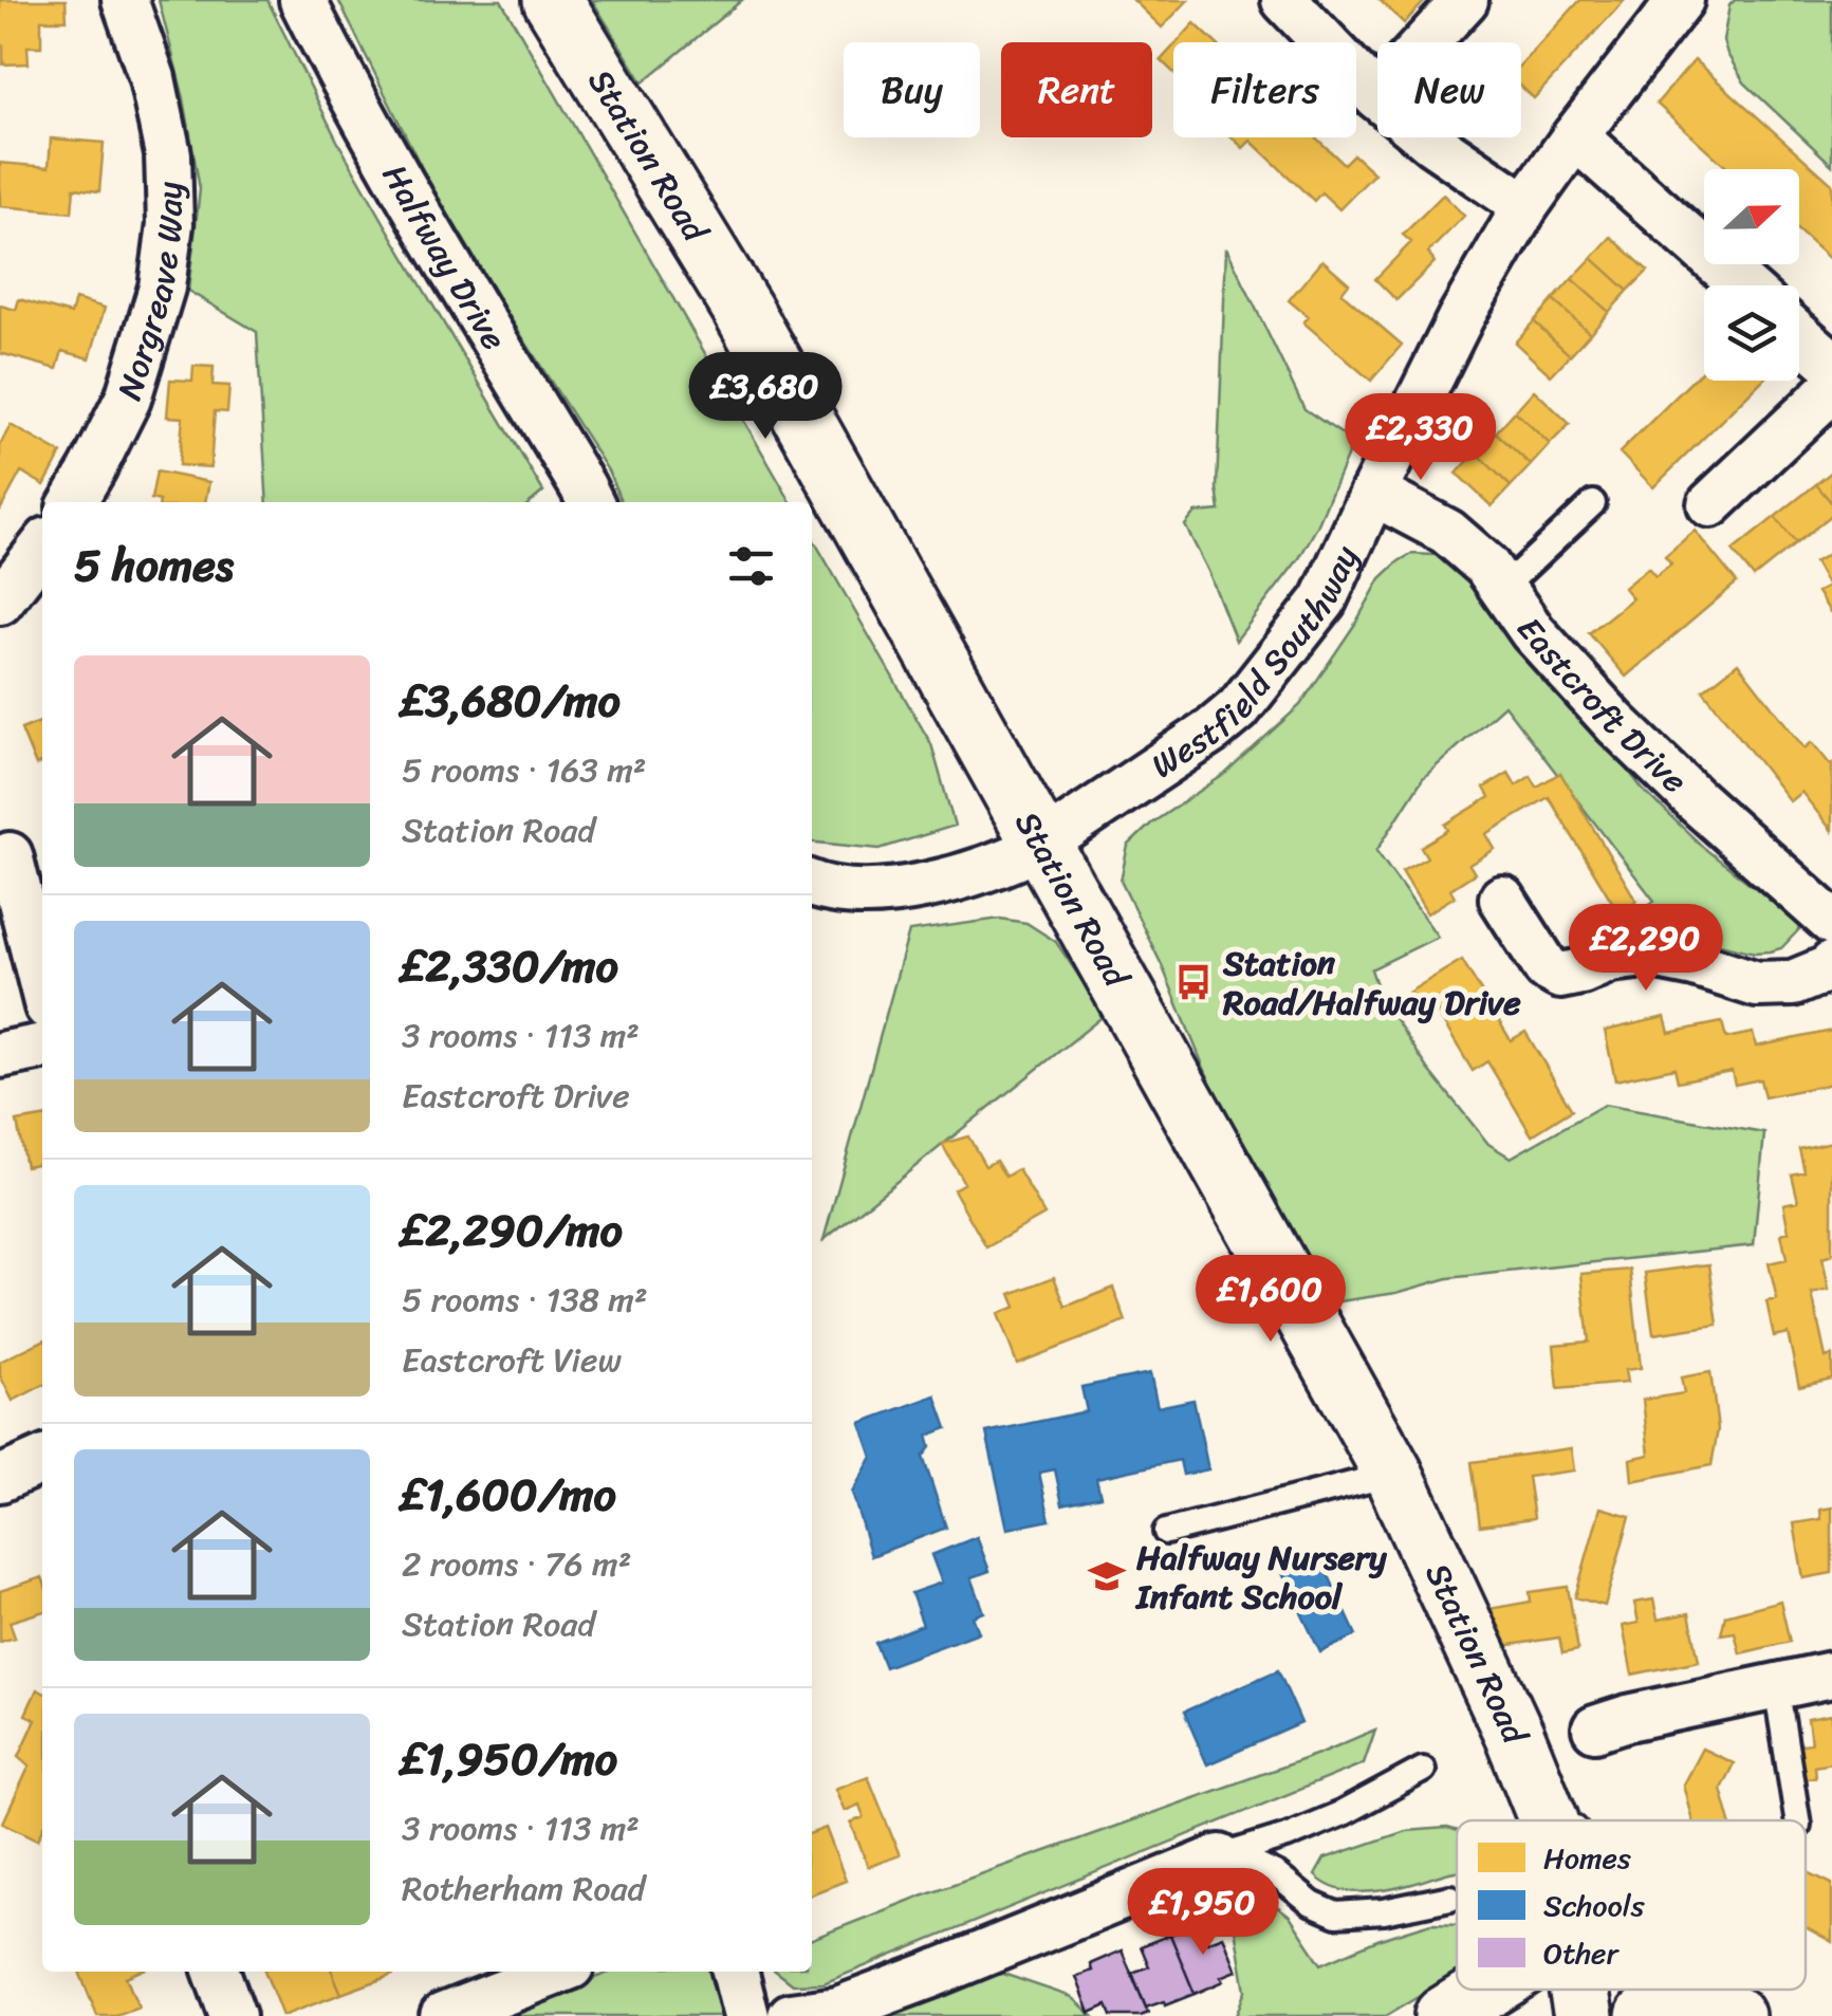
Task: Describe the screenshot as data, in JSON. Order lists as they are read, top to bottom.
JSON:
{
  "streets": {
    "main road": ["Station Road"],
    "street": [
      "Halfway Drive",
      "Norgreave Way",
      "Westfield Southway",
      "Eastcroft Drive"
    ]
  },
  "crossings": [
    ["Station Road", "Westfield Southway"],
    ["Westfield Southway", "Eastcroft Drive"]
  ],
  "places": {
    "bus stop": ["Station Road/Halfway Drive"],
    "school or university": ["Halfway Nursery Infant School"]
  },
  "legend": ["Homes", "Schools", "Other"],
  "north": "right",
  "page": {
    "chip": [
      "Buy",
      "Rent",
      "Filters",
      "New"
    ],
    "price": [
      "£3,680",
      "£2,330",
      "£2,290",
      "£1,600",
      "£1,950"
    ],
    "heading": "5 homes",
    "list": [
      {
        "name": "£3,680/mo",
        "note": "5 rooms · 163 m² · Station Road"
      },
      {
        "name": "£2,330/mo",
        "note": "3 rooms · 113 m² · Eastcroft Drive"
      },
      {
        "name": "£2,290/mo",
        "note": "5 rooms · 138 m² · Eastcroft View"
      },
      {
        "name": "£1,600/mo",
        "note": "2 rooms · 76 m² · Station Road"
      },
      {
        "name": "£1,950/mo",
        "note": "3 rooms · 113 m² · Rotherham Road"
      }
    ]
  }
}
